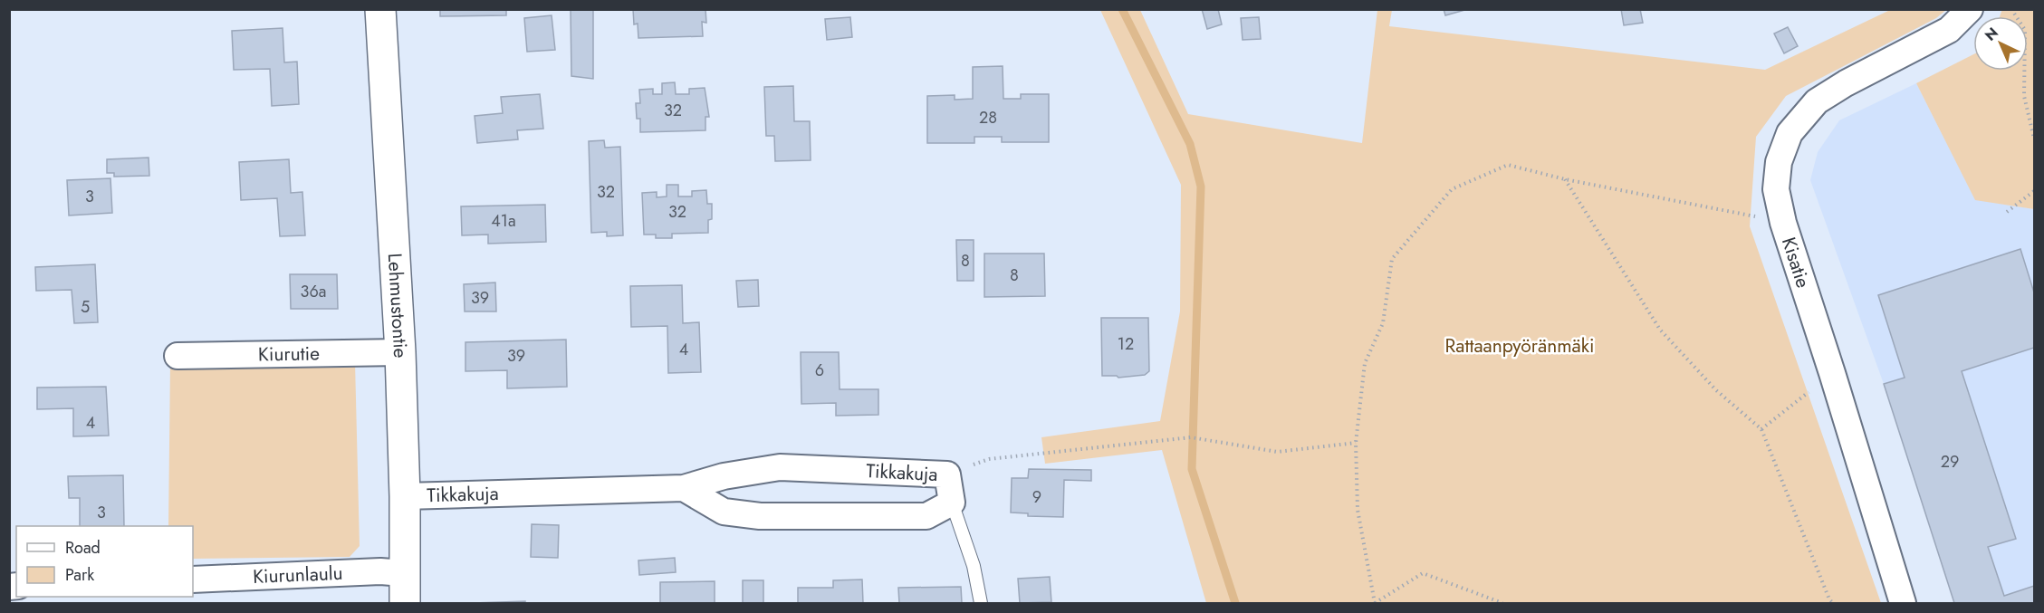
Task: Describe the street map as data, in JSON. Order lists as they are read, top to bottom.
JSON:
{
  "streets": {
    "main road": ["Lehmustontie"],
    "street": [
      "Kisatie",
      "Kiurutie",
      "Tikkakuja",
      "Kiurunlaulu"
    ]
  },
  "crossings": [
    ["Lehmustontie", "Kiurutie"],
    ["Lehmustontie", "Tikkakuja"],
    ["Lehmustontie", "Kiurunlaulu"]
  ],
  "parks": ["Rattaanpyöränmäki"],
  "house_numbers": [
    "32",
    "28",
    "32",
    "3",
    "32",
    "41a",
    "8",
    "8",
    "36a",
    "39",
    "5",
    "12",
    "4",
    "39",
    "6",
    "4",
    "29",
    "9",
    "3"
  ],
  "legend": ["Road", "Park"],
  "north": "top left"
}
